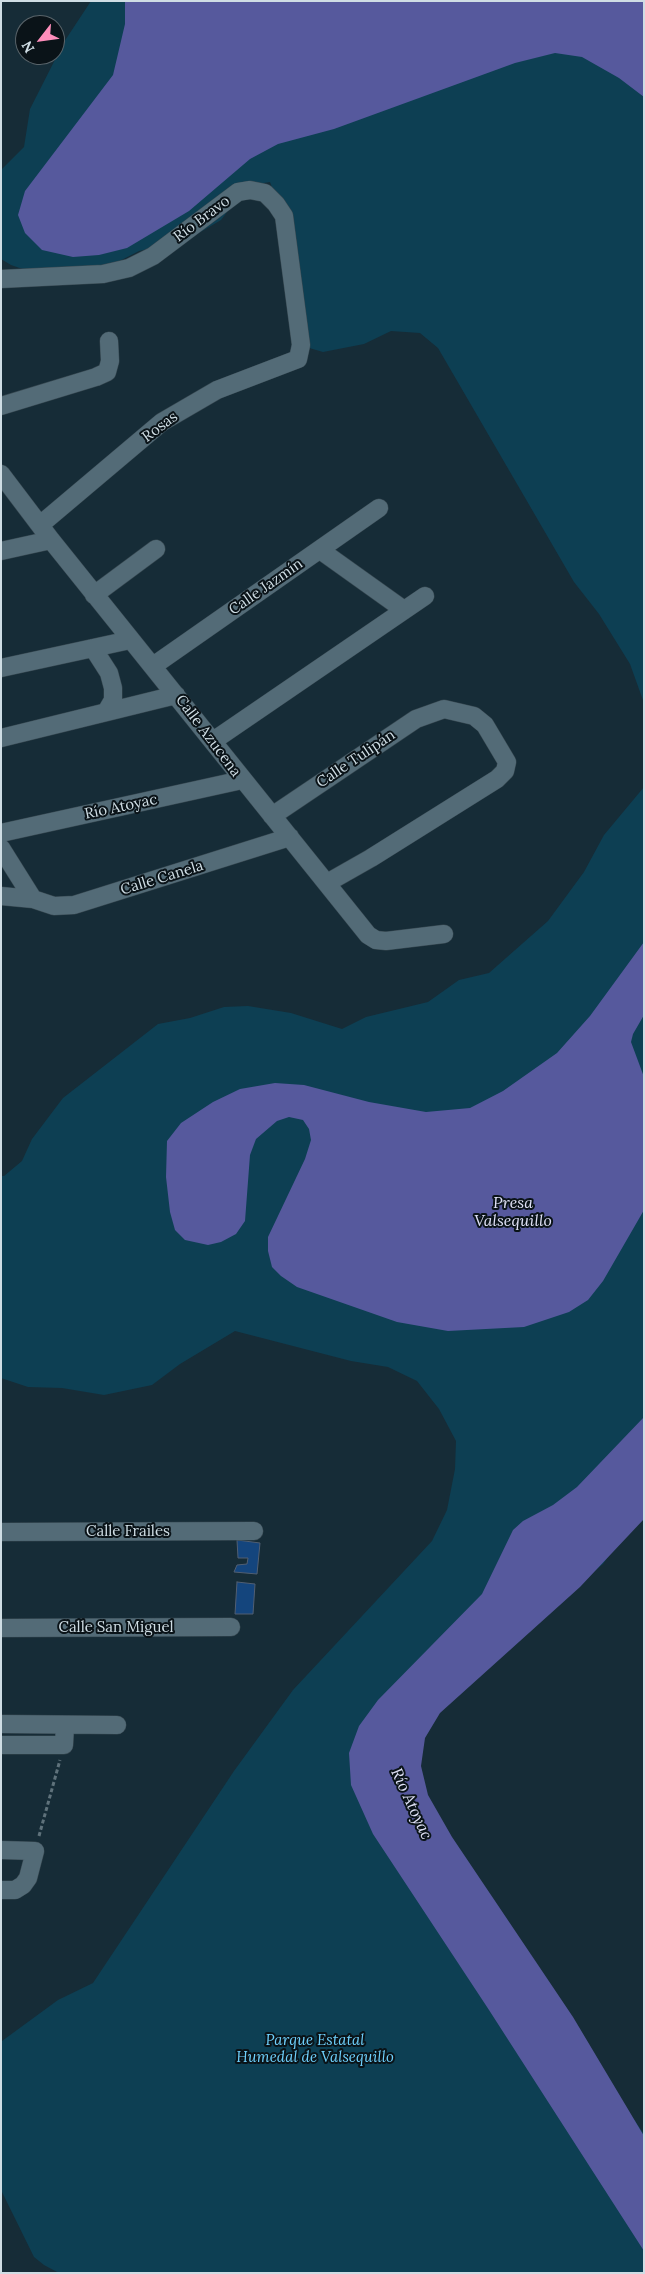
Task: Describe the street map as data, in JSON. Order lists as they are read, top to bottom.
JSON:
{
  "streets": {
    "street": [
      "Río Bravo",
      "Rosas",
      "Calle Jazmín",
      "Calle Azucena",
      "Calle Tulipán",
      "Río Atoyac",
      "Calle Canela",
      "Calle Frailes",
      "Calle San Miguel"
    ]
  },
  "crossings": [
    ["Río Bravo", "Rosas"],
    ["Rosas", "Calle Azucena"],
    ["Calle Jazmín", "Calle Azucena"],
    ["Calle Azucena", "Calle Tulipán"],
    ["Calle Azucena", "Río Atoyac"],
    ["Calle Azucena", "Calle Canela"]
  ],
  "water": ["Presa Valsequillo", "Río Atoyac"],
  "parks": ["Parque Estatal Humedal de Valsequillo"],
  "north": "bottom left"
}
